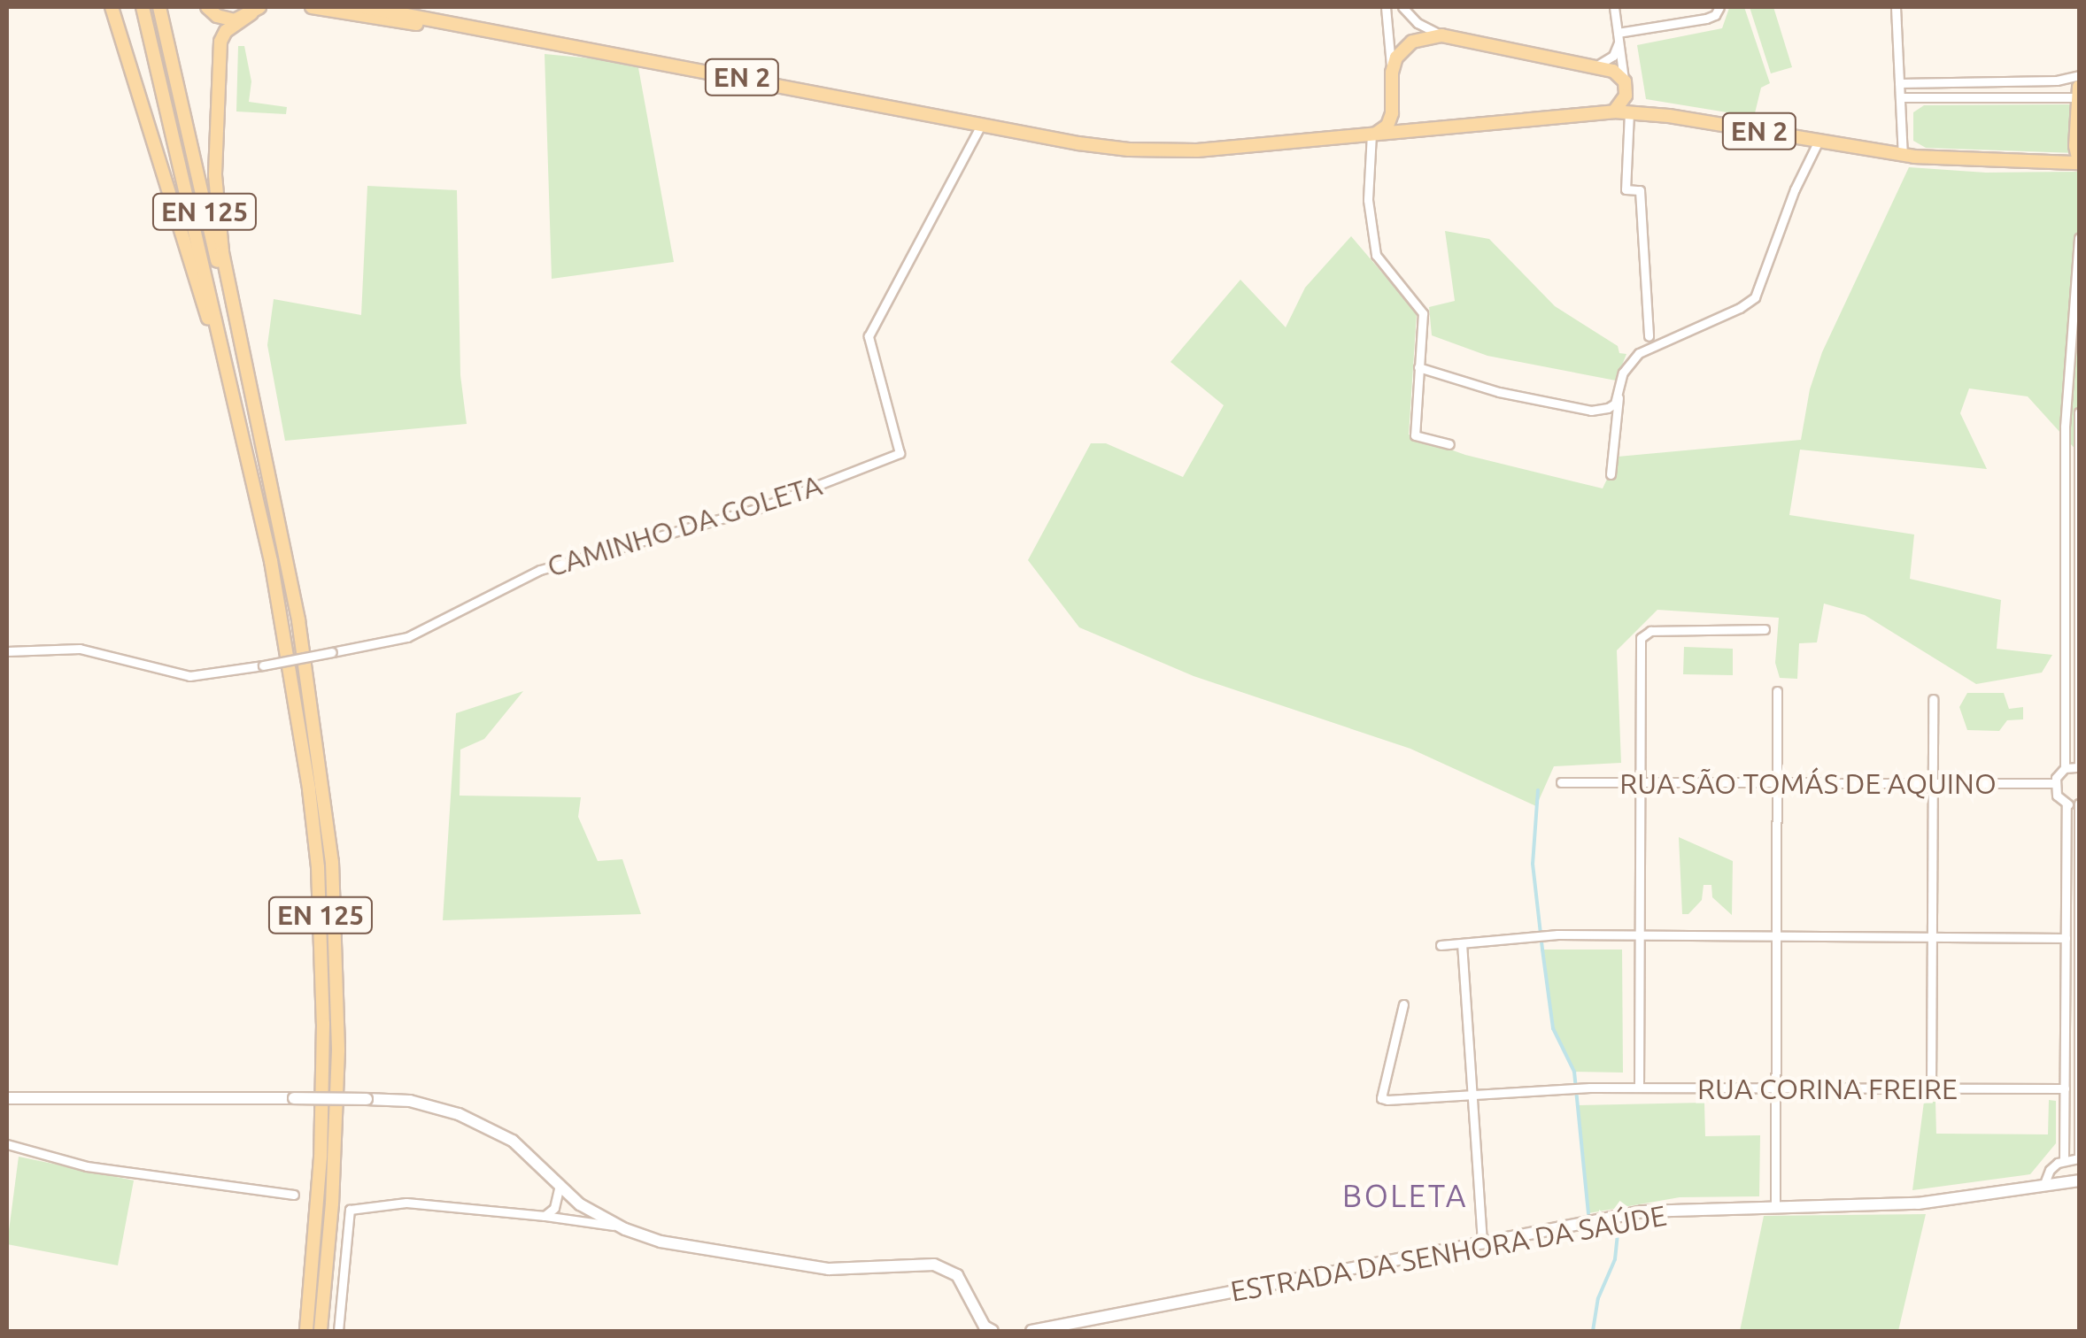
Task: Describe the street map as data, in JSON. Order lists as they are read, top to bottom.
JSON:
{
  "streets": {
    "main road": ["EN 2", "EN 125"],
    "street": [
      "CAMINHO DA GOLETA",
      "RUA SÃO TOMÁS DE AQUINO",
      "RUA CORINA FREIRE",
      "ESTRADA DA SENHORA DA SAÚDE"
    ]
  },
  "crossings": [
    ["EN 2", "CAMINHO DA GOLETA"]
  ],
  "districts": ["BOLETA"]
}
